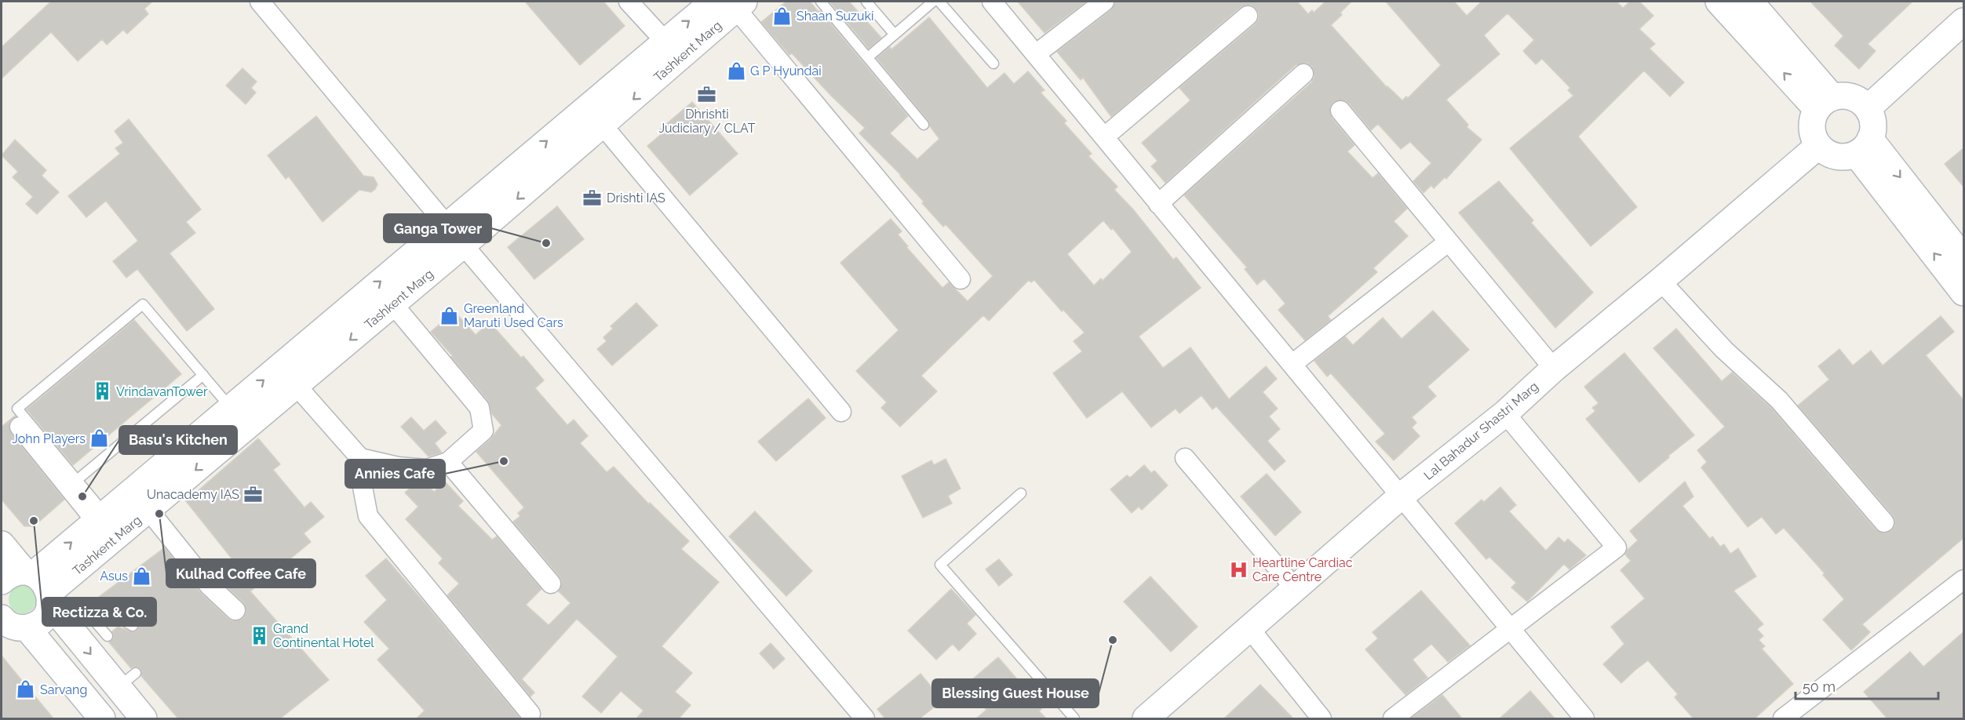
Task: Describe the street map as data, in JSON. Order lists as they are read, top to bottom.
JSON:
{
  "streets": {
    "street": ["Tashkent Marg", "Lal Bahadur Shastri Marg"]
  },
  "places": {
    "shop": [
      "Shaan Suzuki",
      "G P Hyundai",
      "Greenland Maruti Used Cars",
      "John Players",
      "Asus",
      "Sarvang"
    ],
    "office": ["Dhrishti Judiciary / CLAT", "Drishti IAS", "Unacademy IAS"],
    "other": [
      "Ganga Tower",
      "Annies Cafe",
      "Basu's Kitchen",
      "Kulhad Coffee Cafe",
      "Rectizza & Co.",
      "Blessing Guest House"
    ],
    "building": ["VrindavanTower", "Grand Continental Hotel"],
    "hospital": ["Heartline Cardiac Care Centre"]
  },
  "scale_bar": "50 m"
}
